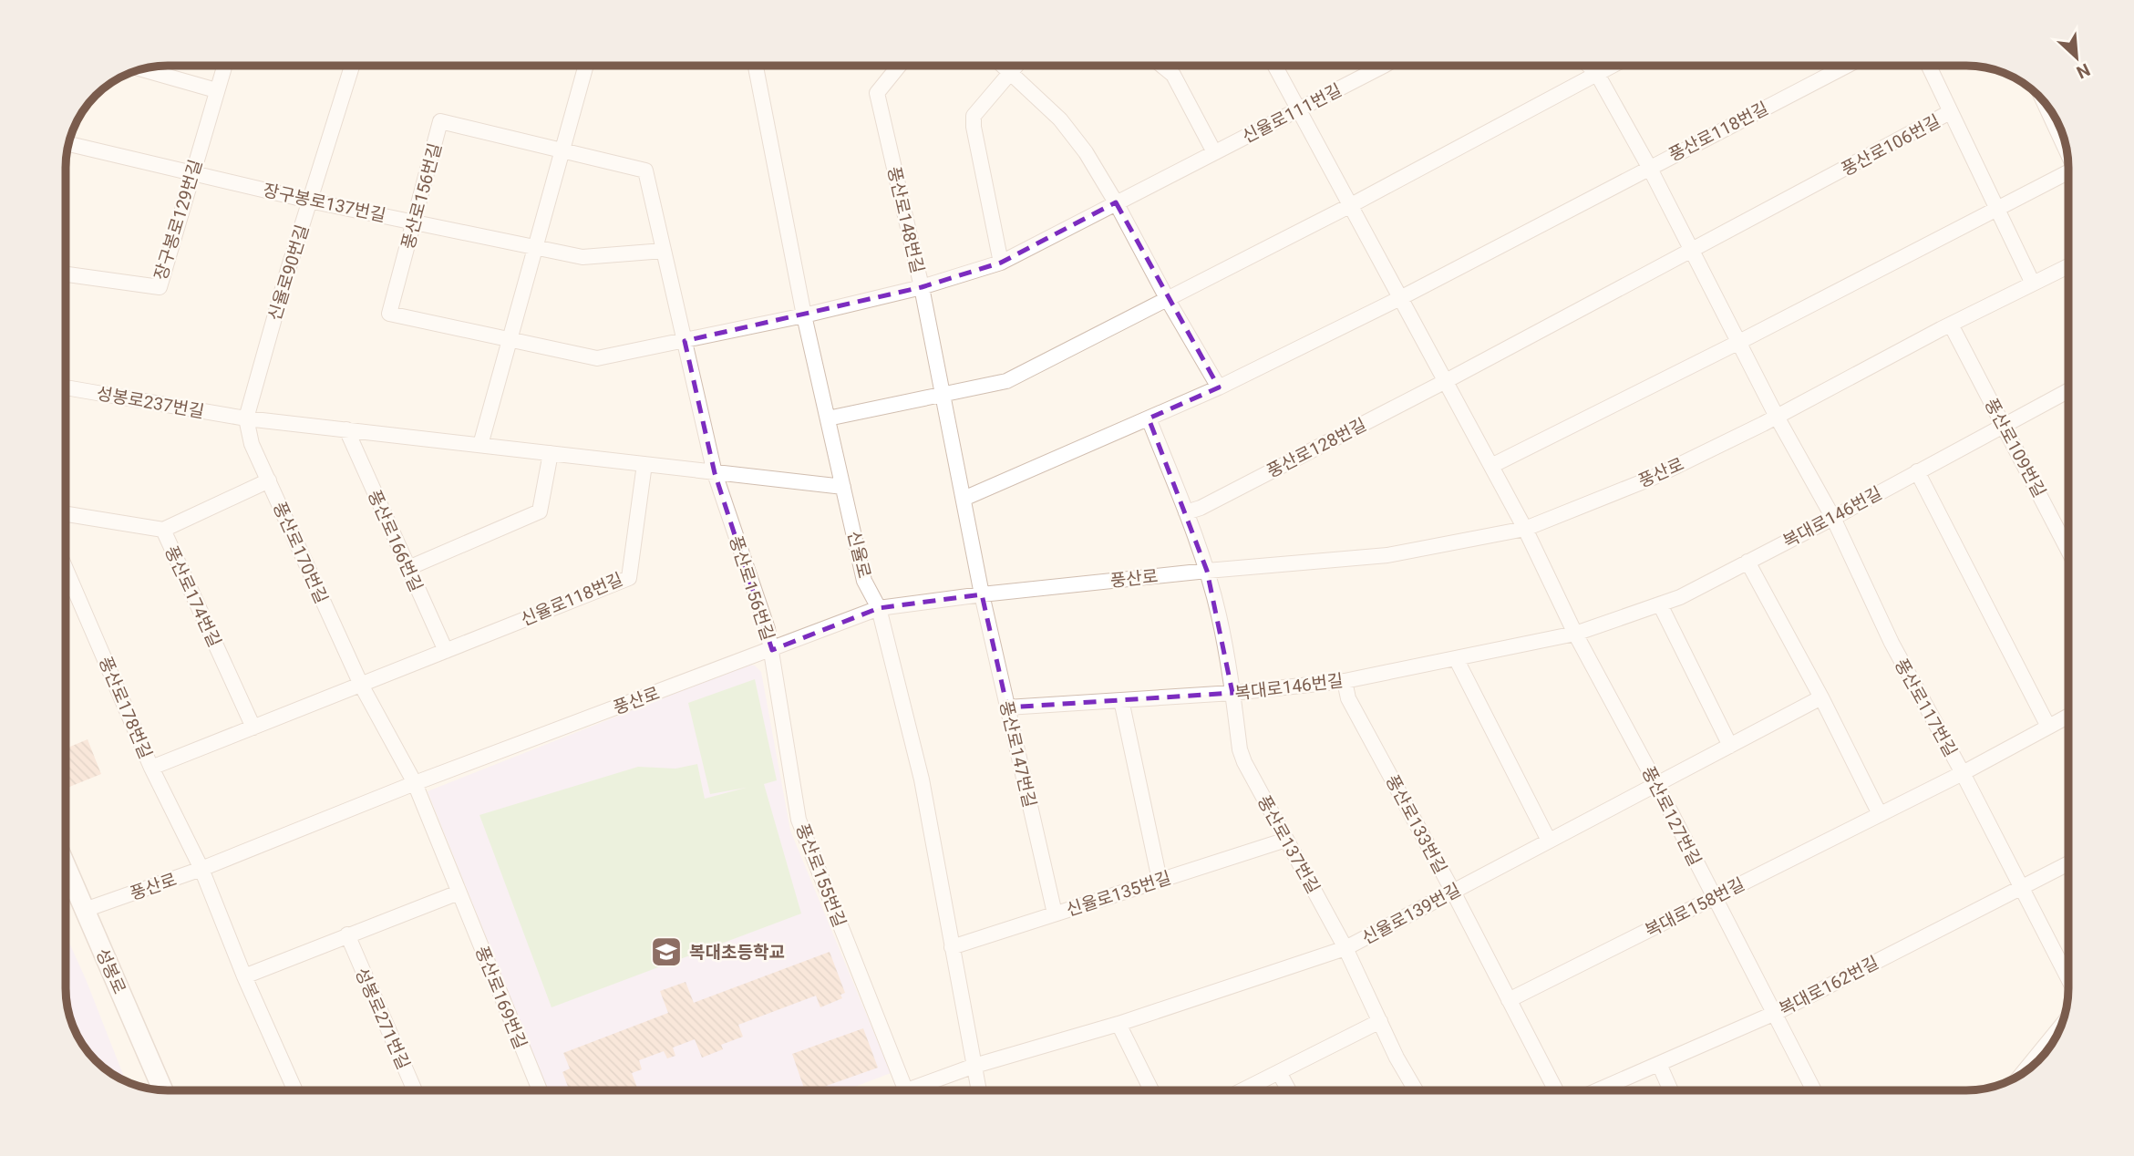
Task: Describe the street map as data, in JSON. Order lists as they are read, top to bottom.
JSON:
{
  "streets": {
    "street": [
      "신율로111번길",
      "풍산로118번길",
      "풍산로106번길",
      "풍산로156번길",
      "장구봉로137번길",
      "장구봉로129번길",
      "풍산로148번길",
      "신율로90번길",
      "성봉로237번길",
      "풍산로128번길",
      "풍산로109번길",
      "풍산로",
      "복대로146번길",
      "풍산로166번길",
      "풍산로170번길",
      "신율로",
      "풍산로174번길",
      "신율로118번길",
      "풍산로178번길",
      "풍산로117번길",
      "풍산로147번길",
      "풍산로127번길",
      "풍산로133번길",
      "풍산로137번길",
      "풍산로155번길",
      "신율로135번길",
      "복대로158번길",
      "신율로139번길",
      "성봉로",
      "복대로162번길",
      "풍산로169번길",
      "성봉로271번길"
    ]
  },
  "crossings": [
    ["신율로111번길", "풍산로156번길"],
    ["신율로111번길", "풍산로148번길"],
    ["신율로111번길", "신율로"],
    ["풍산로118번길", "풍산로106번길"],
    ["풍산로118번길", "풍산로128번길"],
    ["풍산로118번길", "풍산로"],
    ["풍산로118번길", "풍산로117번길"],
    ["풍산로106번길", "풍산로128번길"],
    ["풍산로106번길", "풍산로"],
    ["풍산로156번길", "장구봉로137번길"],
    ["풍산로156번길", "풍산로"],
    ["풍산로156번길", "풍산로155번길"],
    ["장구봉로137번길", "장구봉로129번길"],
    ["장구봉로137번길", "신율로90번길"],
    ["풍산로148번길", "풍산로"],
    ["풍산로148번길", "풍산로147번길"],
    ["신율로90번길", "성봉로237번길"],
    ["신율로90번길", "풍산로170번길"],
    ["성봉로237번길", "풍산로170번길"],
    ["풍산로109번길", "풍산로"],
    ["풍산로109번길", "복대로146번길"],
    ["풍산로", "풍산로170번길"],
    ["풍산로", "신율로"],
    ["풍산로", "풍산로178번길"],
    ["풍산로", "풍산로117번길"],
    ["풍산로", "풍산로147번길"],
    ["풍산로", "풍산로127번길"],
    ["풍산로", "풍산로137번길"],
    ["풍산로", "풍산로155번길"],
    ["풍산로", "성봉로"],
    ["풍산로", "풍산로169번길"],
    ["복대로146번길", "풍산로117번길"],
    ["복대로146번길", "풍산로147번길"],
    ["복대로146번길", "풍산로127번길"],
    ["복대로146번길", "풍산로133번길"],
    ["복대로146번길", "풍산로137번길"],
    ["풍산로166번길", "신율로118번길"],
    ["풍산로170번길", "풍산로169번길"],
    ["신율로", "신율로135번길"],
    ["신율로", "신율로139번길"],
    ["풍산로117번길", "복대로158번길"],
    ["풍산로117번길", "복대로162번길"],
    ["풍산로147번길", "신율로135번길"],
    ["풍산로127번길", "복대로158번길"],
    ["풍산로127번길", "신율로139번길"],
    ["풍산로127번길", "복대로162번길"],
    ["풍산로133번길", "복대로158번길"],
    ["풍산로133번길", "신율로139번길"],
    ["풍산로137번길", "신율로135번길"],
    ["풍산로137번길", "신율로139번길"]
  ],
  "places": {
    "school or university": ["복대초등학교"]
  },
  "north": "bottom right"
}
